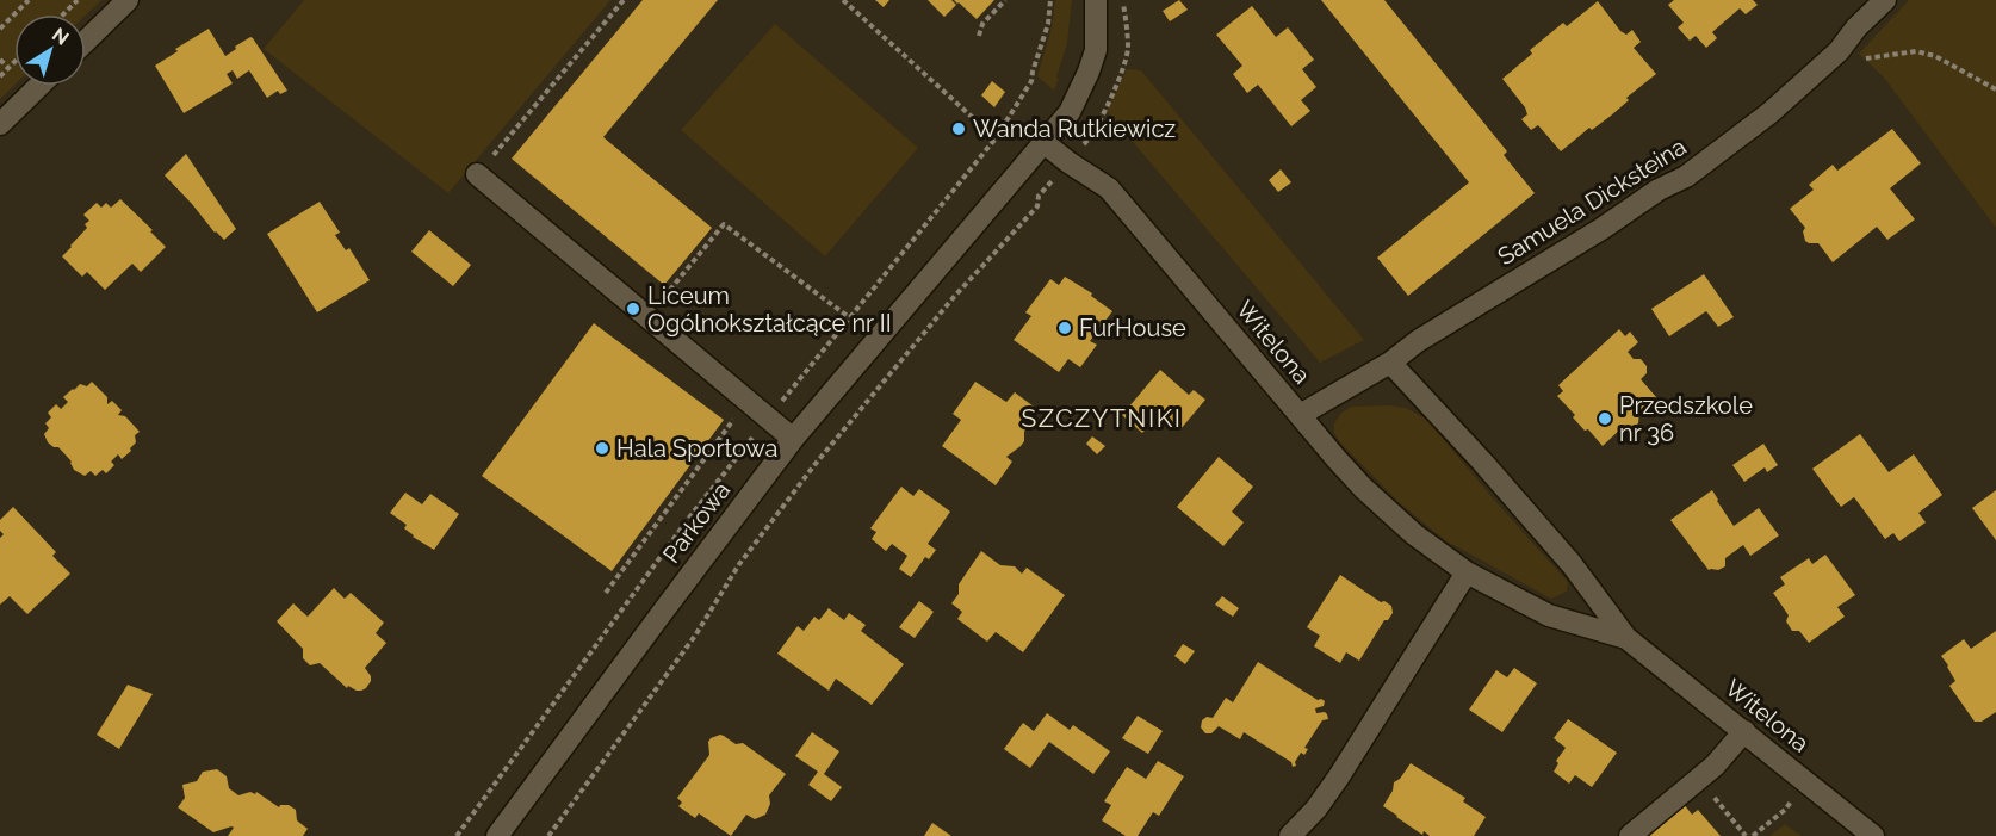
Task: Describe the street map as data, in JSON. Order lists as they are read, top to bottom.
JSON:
{
  "streets": {
    "street": ["Samuela Dicksteina", "Witelona", "Parkowa"]
  },
  "crossings": [
    ["Samuela Dicksteina", "Witelona"],
    ["Witelona", "Parkowa"]
  ],
  "districts": ["SZCZYTNIKI"],
  "places": [
    "Wanda Rutkiewicz",
    "Liceum Ogólnokształcące nr II",
    "FurHouse",
    "Przedszkole nr 36",
    "Hala Sportowa"
  ],
  "north": "top right"
}
